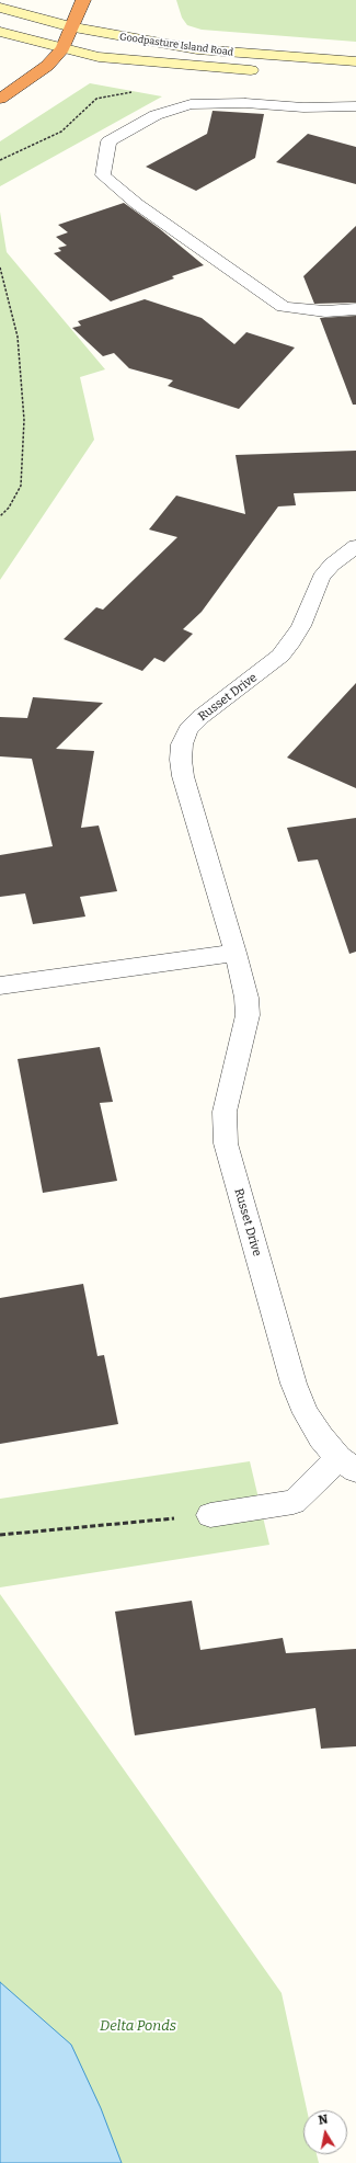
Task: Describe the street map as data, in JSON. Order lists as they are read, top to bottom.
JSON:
{
  "streets": {
    "street": ["Goodpasture Island Road", "Russet Drive"]
  },
  "parks": ["Delta Ponds"],
  "north": "top"
}
